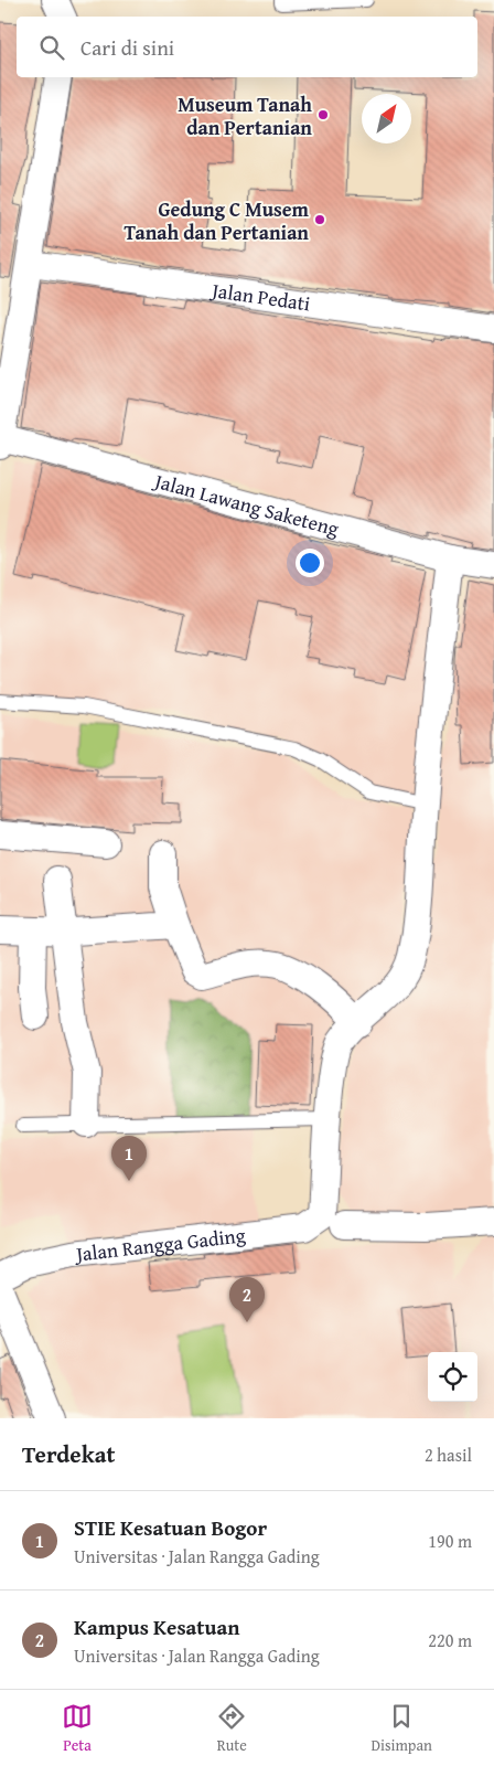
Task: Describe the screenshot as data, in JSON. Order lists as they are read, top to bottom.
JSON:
{
  "streets": {
    "street": ["Jalan Pedati", "Jalan Lawang Saketeng", "Jalan Rangga Gading"]
  },
  "crossings": [
    ["Jalan Pedati", "Jalan Lawang Saketeng"]
  ],
  "places": ["Museum Tanah dan Pertanian", "Gedung C Musem Tanah dan Pertanian"],
  "north": "top right",
  "page": {
    "search": "Cari di sini",
    "pins": ["1", "2"],
    "heading": ["Terdekat", "2 hasil"],
    "list": [
      {
        "mark": "1",
        "name": "STIE Kesatuan Bogor",
        "note": "Universitas · Jalan Rangga Gading",
        "value": "190 m"
      },
      {
        "mark": "2",
        "name": "Kampus Kesatuan",
        "note": "Universitas · Jalan Rangga Gading",
        "value": "220 m"
      }
    ],
    "nav": ["Peta", "Rute", "Disimpan"]
  }
}
